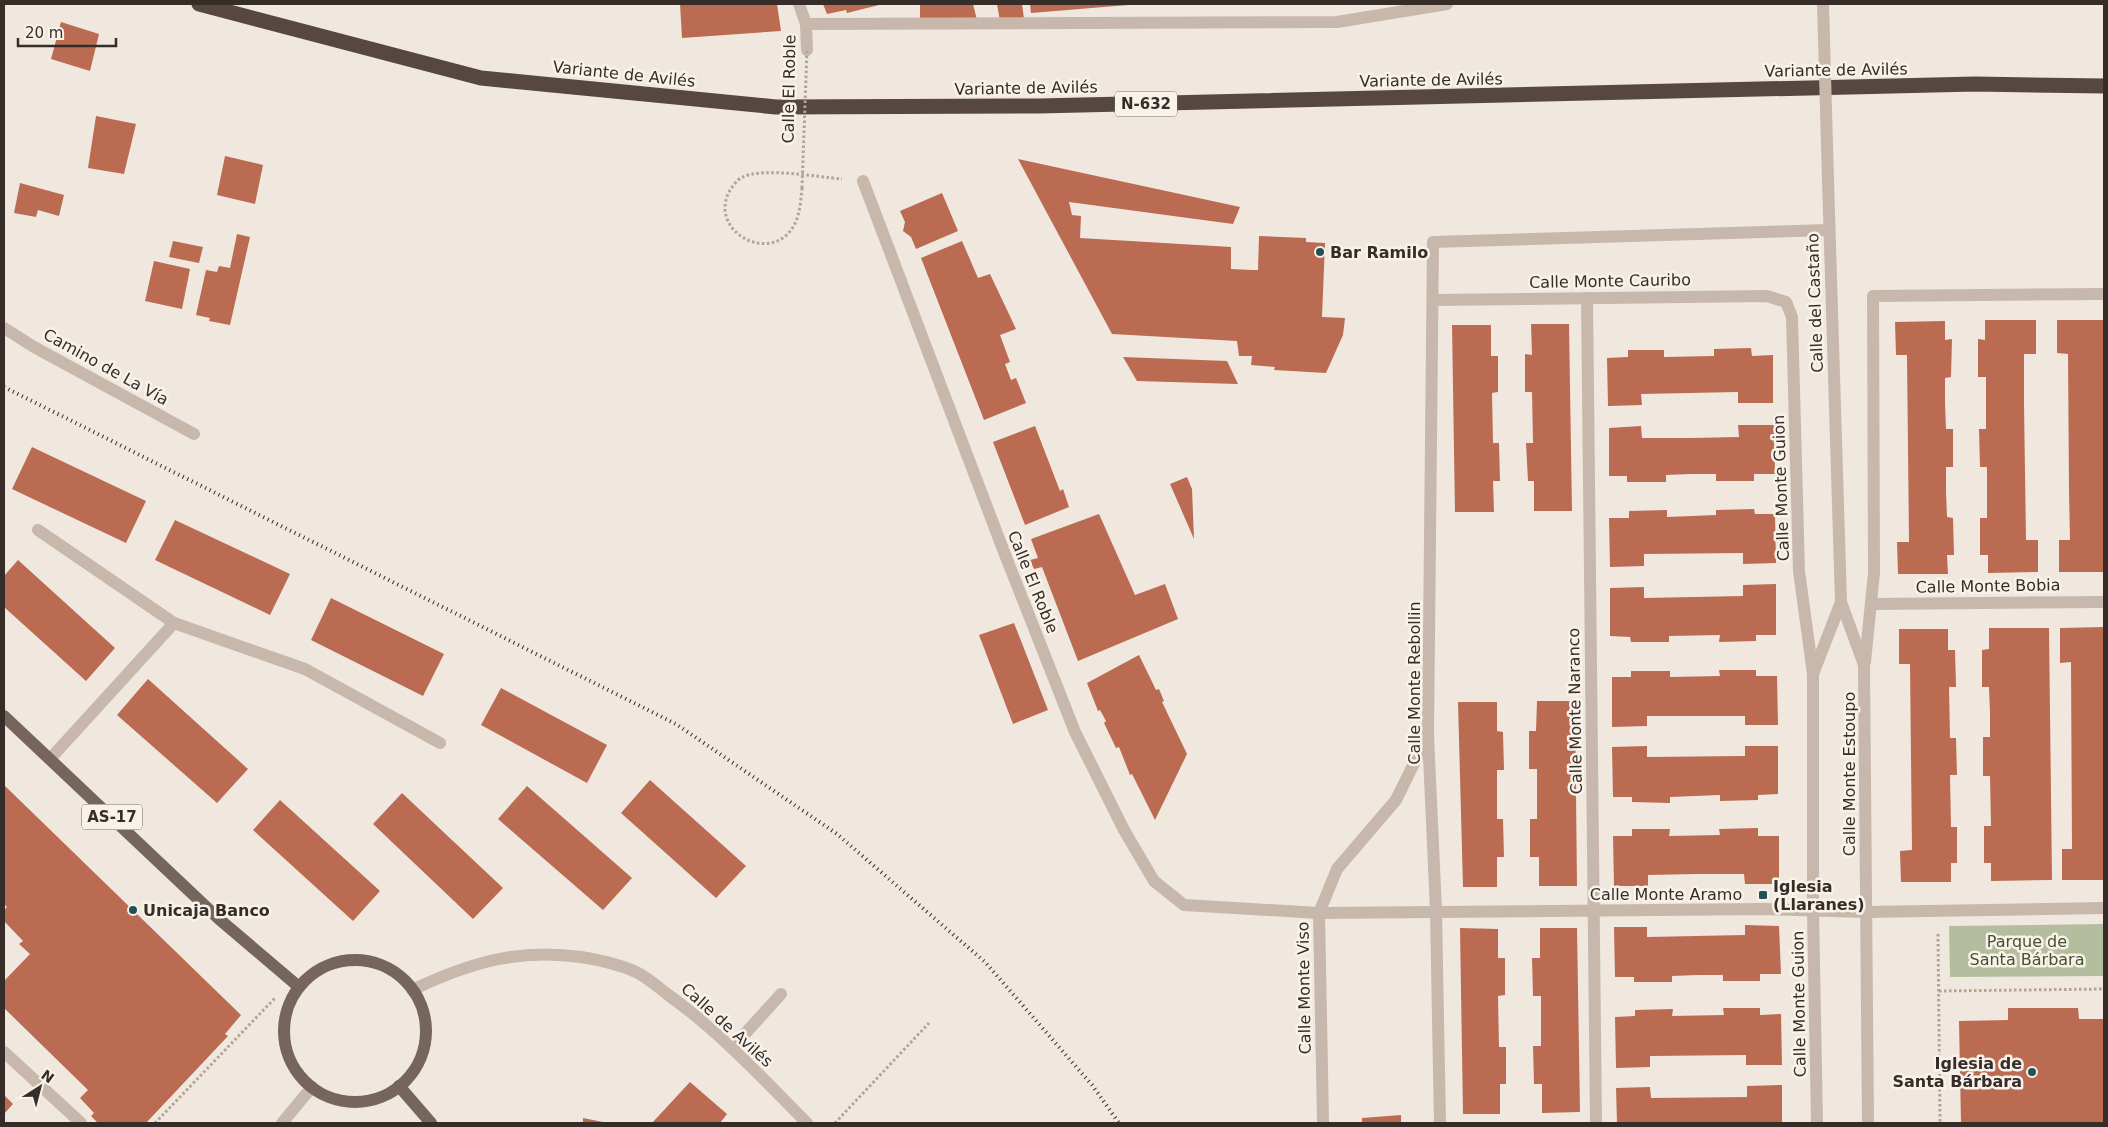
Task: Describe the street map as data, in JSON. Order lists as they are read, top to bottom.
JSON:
{
  "streets": {
    "highway": ["Variante de Avilés", "N-632"],
    "main road": ["AS-17"],
    "street": [
      "Calle El Roble",
      "Calle Monte Cauribo",
      "Calle del Castaño",
      "Camino de La Vía",
      "Calle Monte Guion",
      "Calle Monte Bobia",
      "Calle Monte Rebollin",
      "Calle Monte Naranco",
      "Calle Monte Estoupo",
      "Calle Monte Aramo",
      "Calle Monte Viso",
      "Calle de Avilés"
    ]
  },
  "crossings": [
    ["Calle El Roble", "Calle Monte Aramo"],
    ["Calle El Roble", "Calle Monte Viso"],
    ["Calle Monte Cauribo", "Calle Monte Guion"],
    ["Calle Monte Cauribo", "Calle Monte Rebollin"],
    ["Calle Monte Cauribo", "Calle Monte Naranco"],
    ["Calle del Castaño", "Calle Monte Guion"],
    ["Calle del Castaño", "Calle Monte Rebollin"],
    ["Calle del Castaño", "Calle Monte Estoupo"],
    ["Calle Monte Guion", "Calle Monte Estoupo"],
    ["Calle Monte Guion", "Calle Monte Aramo"],
    ["Calle Monte Bobia", "Calle Monte Estoupo"],
    ["Calle Monte Rebollin", "Calle Monte Aramo"],
    ["Calle Monte Rebollin", "Calle Monte Viso"],
    ["Calle Monte Naranco", "Calle Monte Aramo"],
    ["Calle Monte Estoupo", "Calle Monte Aramo"],
    ["AS-17", "Calle de Avilés"],
    ["Calle Monte Aramo", "Calle Monte Viso"]
  ],
  "parks": ["Parque de Santa Bárbara"],
  "places": {
    "other": ["Bar Ramilo", "Unicaja Banco", "Iglesia de Santa Bárbara"],
    "transit": ["Iglesia (Llaranes)"]
  },
  "scale_bar": "20 m",
  "north": "top right"
}
